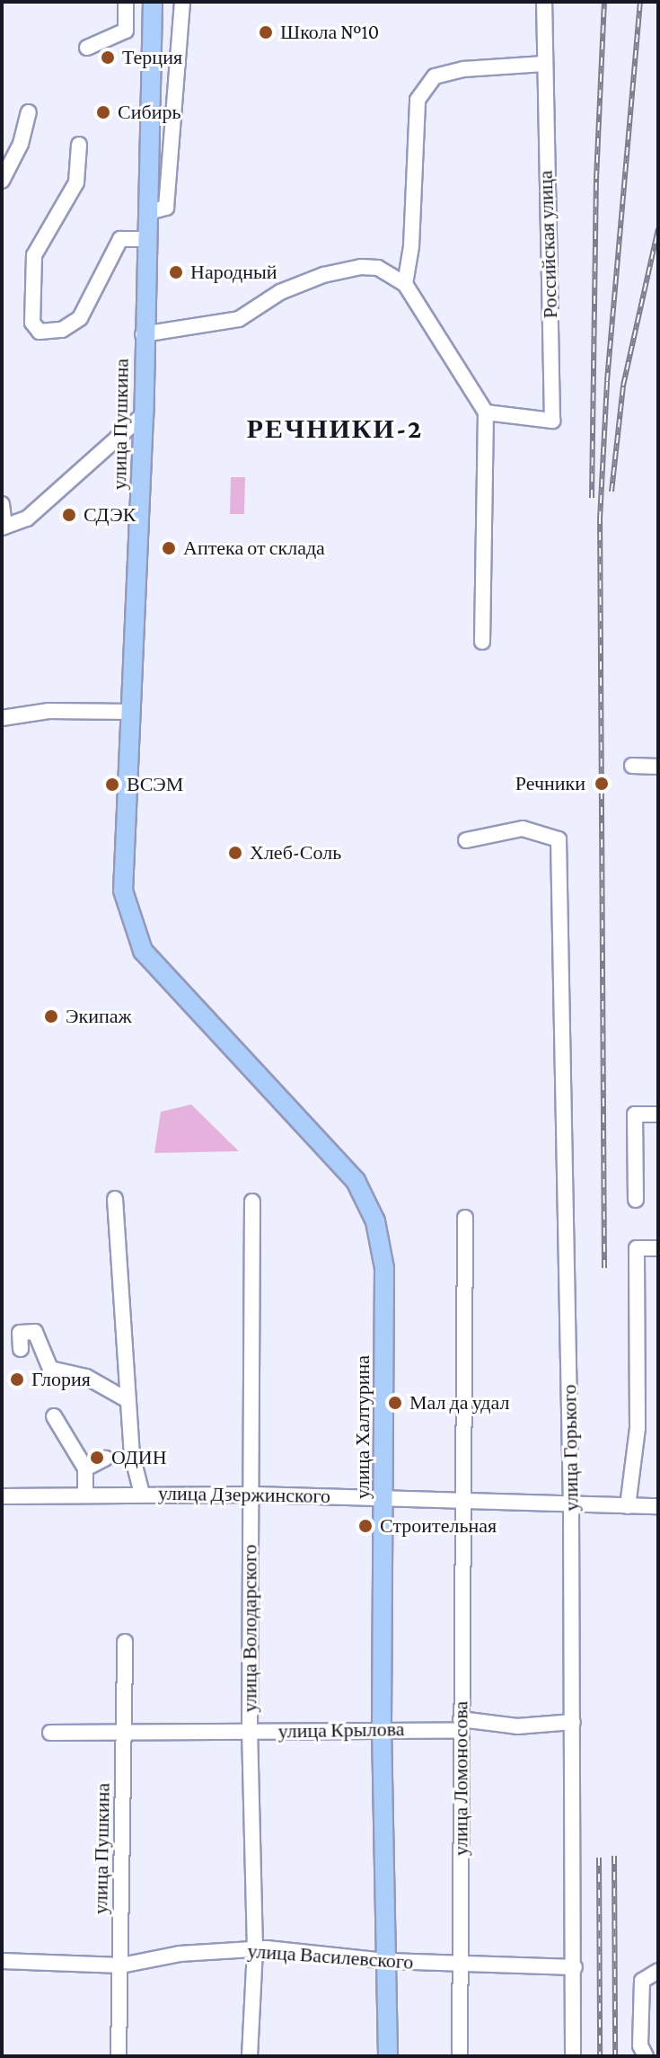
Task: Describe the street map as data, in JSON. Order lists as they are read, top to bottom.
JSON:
{
  "streets": {
    "main road": ["улица Пушкина", "улица Халтурина"],
    "street": [
      "Российская улица",
      "улица Горького",
      "улица Дзержинского",
      "улица Володарского",
      "улица Крылова",
      "улица Ломоносова",
      "улица Василевского"
    ]
  },
  "crossings": [
    ["улица Пушкина", "улица Халтурина"],
    ["улица Пушкина", "улица Крылова"],
    ["улица Пушкина", "улица Василевского"],
    ["улица Халтурина", "улица Дзержинского"],
    ["улица Халтурина", "улица Крылова"],
    ["улица Халтурина", "улица Василевского"],
    ["улица Горького", "улица Дзержинского"],
    ["улица Горького", "улица Крылова"],
    ["улица Горького", "улица Василевского"],
    ["улица Дзержинского", "улица Володарского"],
    ["улица Дзержинского", "улица Ломоносова"],
    ["улица Володарского", "улица Крылова"],
    ["улица Володарского", "улица Василевского"],
    ["улица Крылова", "улица Ломоносова"],
    ["улица Ломоносова", "улица Василевского"]
  ],
  "districts": ["РЕЧНИКИ-2"],
  "places": [
    "Школа №10",
    "Терция",
    "Сибирь",
    "Народный",
    "СДЭК",
    "Аптека от склада",
    "Речники",
    "ВСЭМ",
    "Хлеб-Соль",
    "Экипаж",
    "Глория",
    "Мал да удал",
    "ОДИН",
    "Строительная"
  ]
}
